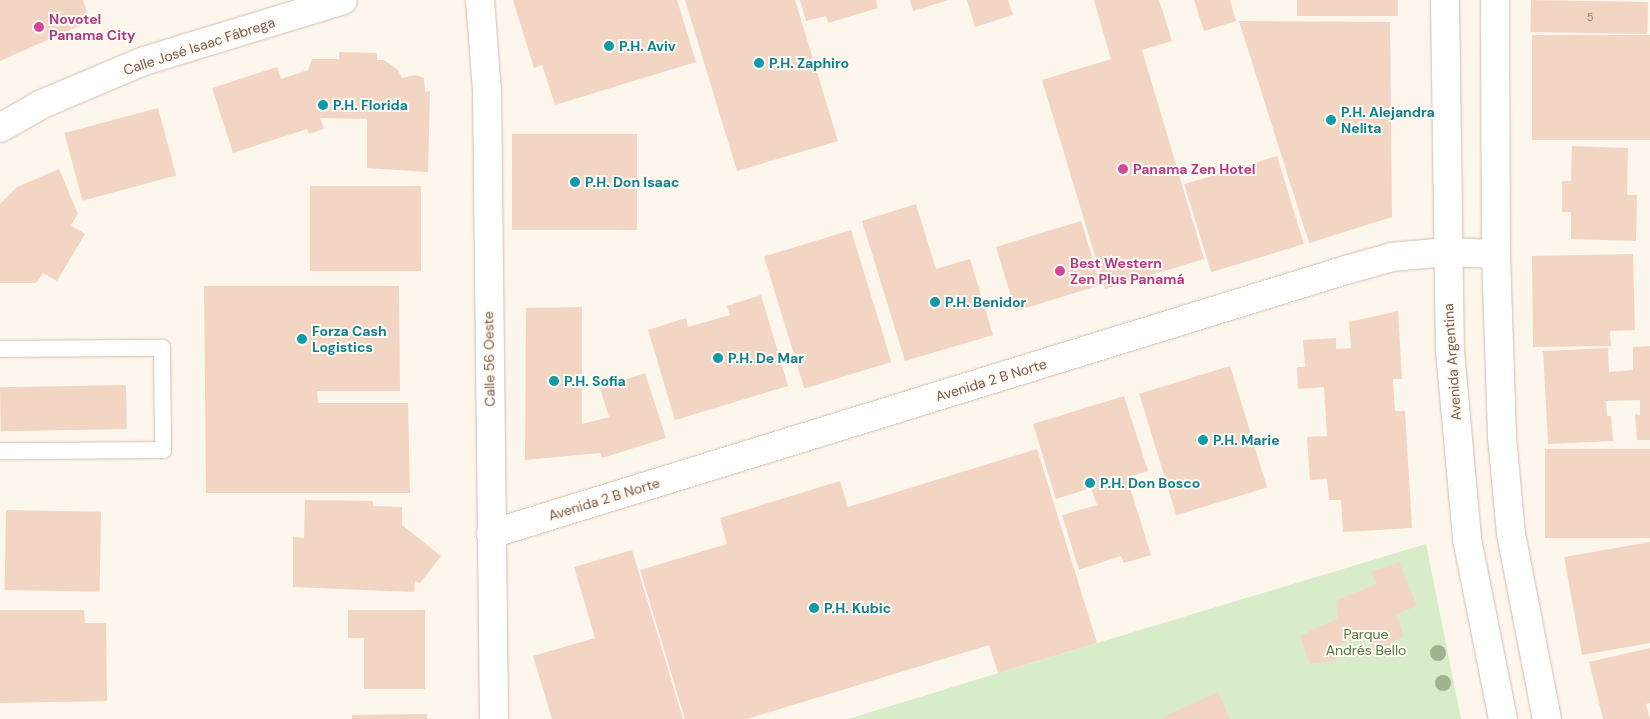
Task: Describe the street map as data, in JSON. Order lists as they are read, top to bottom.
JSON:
{
  "streets": {
    "street": [
      "Calle José Isaac Fábrega",
      "Calle 56 Oeste",
      "Avenida Argentina",
      "Avenida 2 B Norte"
    ]
  },
  "crossings": [
    ["Calle 56 Oeste", "Avenida 2 B Norte"],
    ["Avenida Argentina", "Avenida 2 B Norte"]
  ],
  "parks": ["Parque Andrés Bello"],
  "places": [
    "Novotel Panama City",
    "P.H. Aviv",
    "P.H. Zaphiro",
    "P.H. Florida",
    "P.H. Alejandra Nelita",
    "Panama Zen Hotel",
    "P.H. Don Isaac",
    "Best Western Zen Plus Panamá",
    "P.H. Benidor",
    "Forza Cash Logistics",
    "P.H. De Mar",
    "P.H. Sofia",
    "P.H. Marie",
    "P.H. Don Bosco",
    "P.H. Kubic"
  ],
  "house_numbers": ["5"]
}
